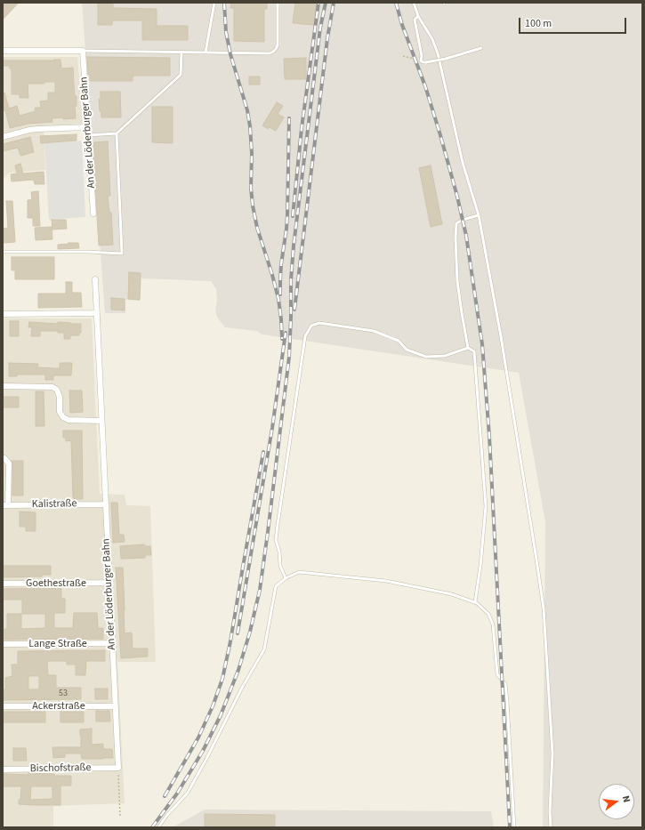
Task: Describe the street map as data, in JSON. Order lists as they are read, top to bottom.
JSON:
{
  "streets": {
    "street": [
      "An der Löderburger Bahn",
      "Kalistraße",
      "Goethestraße",
      "Lange Straße",
      "Ackerstraße",
      "Bischofstraße"
    ]
  },
  "crossings": [
    ["An der Löderburger Bahn", "Kalistraße"],
    ["An der Löderburger Bahn", "Goethestraße"],
    ["An der Löderburger Bahn", "Lange Straße"],
    ["An der Löderburger Bahn", "Ackerstraße"],
    ["An der Löderburger Bahn", "Bischofstraße"]
  ],
  "house_numbers": ["53"],
  "scale_bar": "100 m",
  "north": "right"
}
